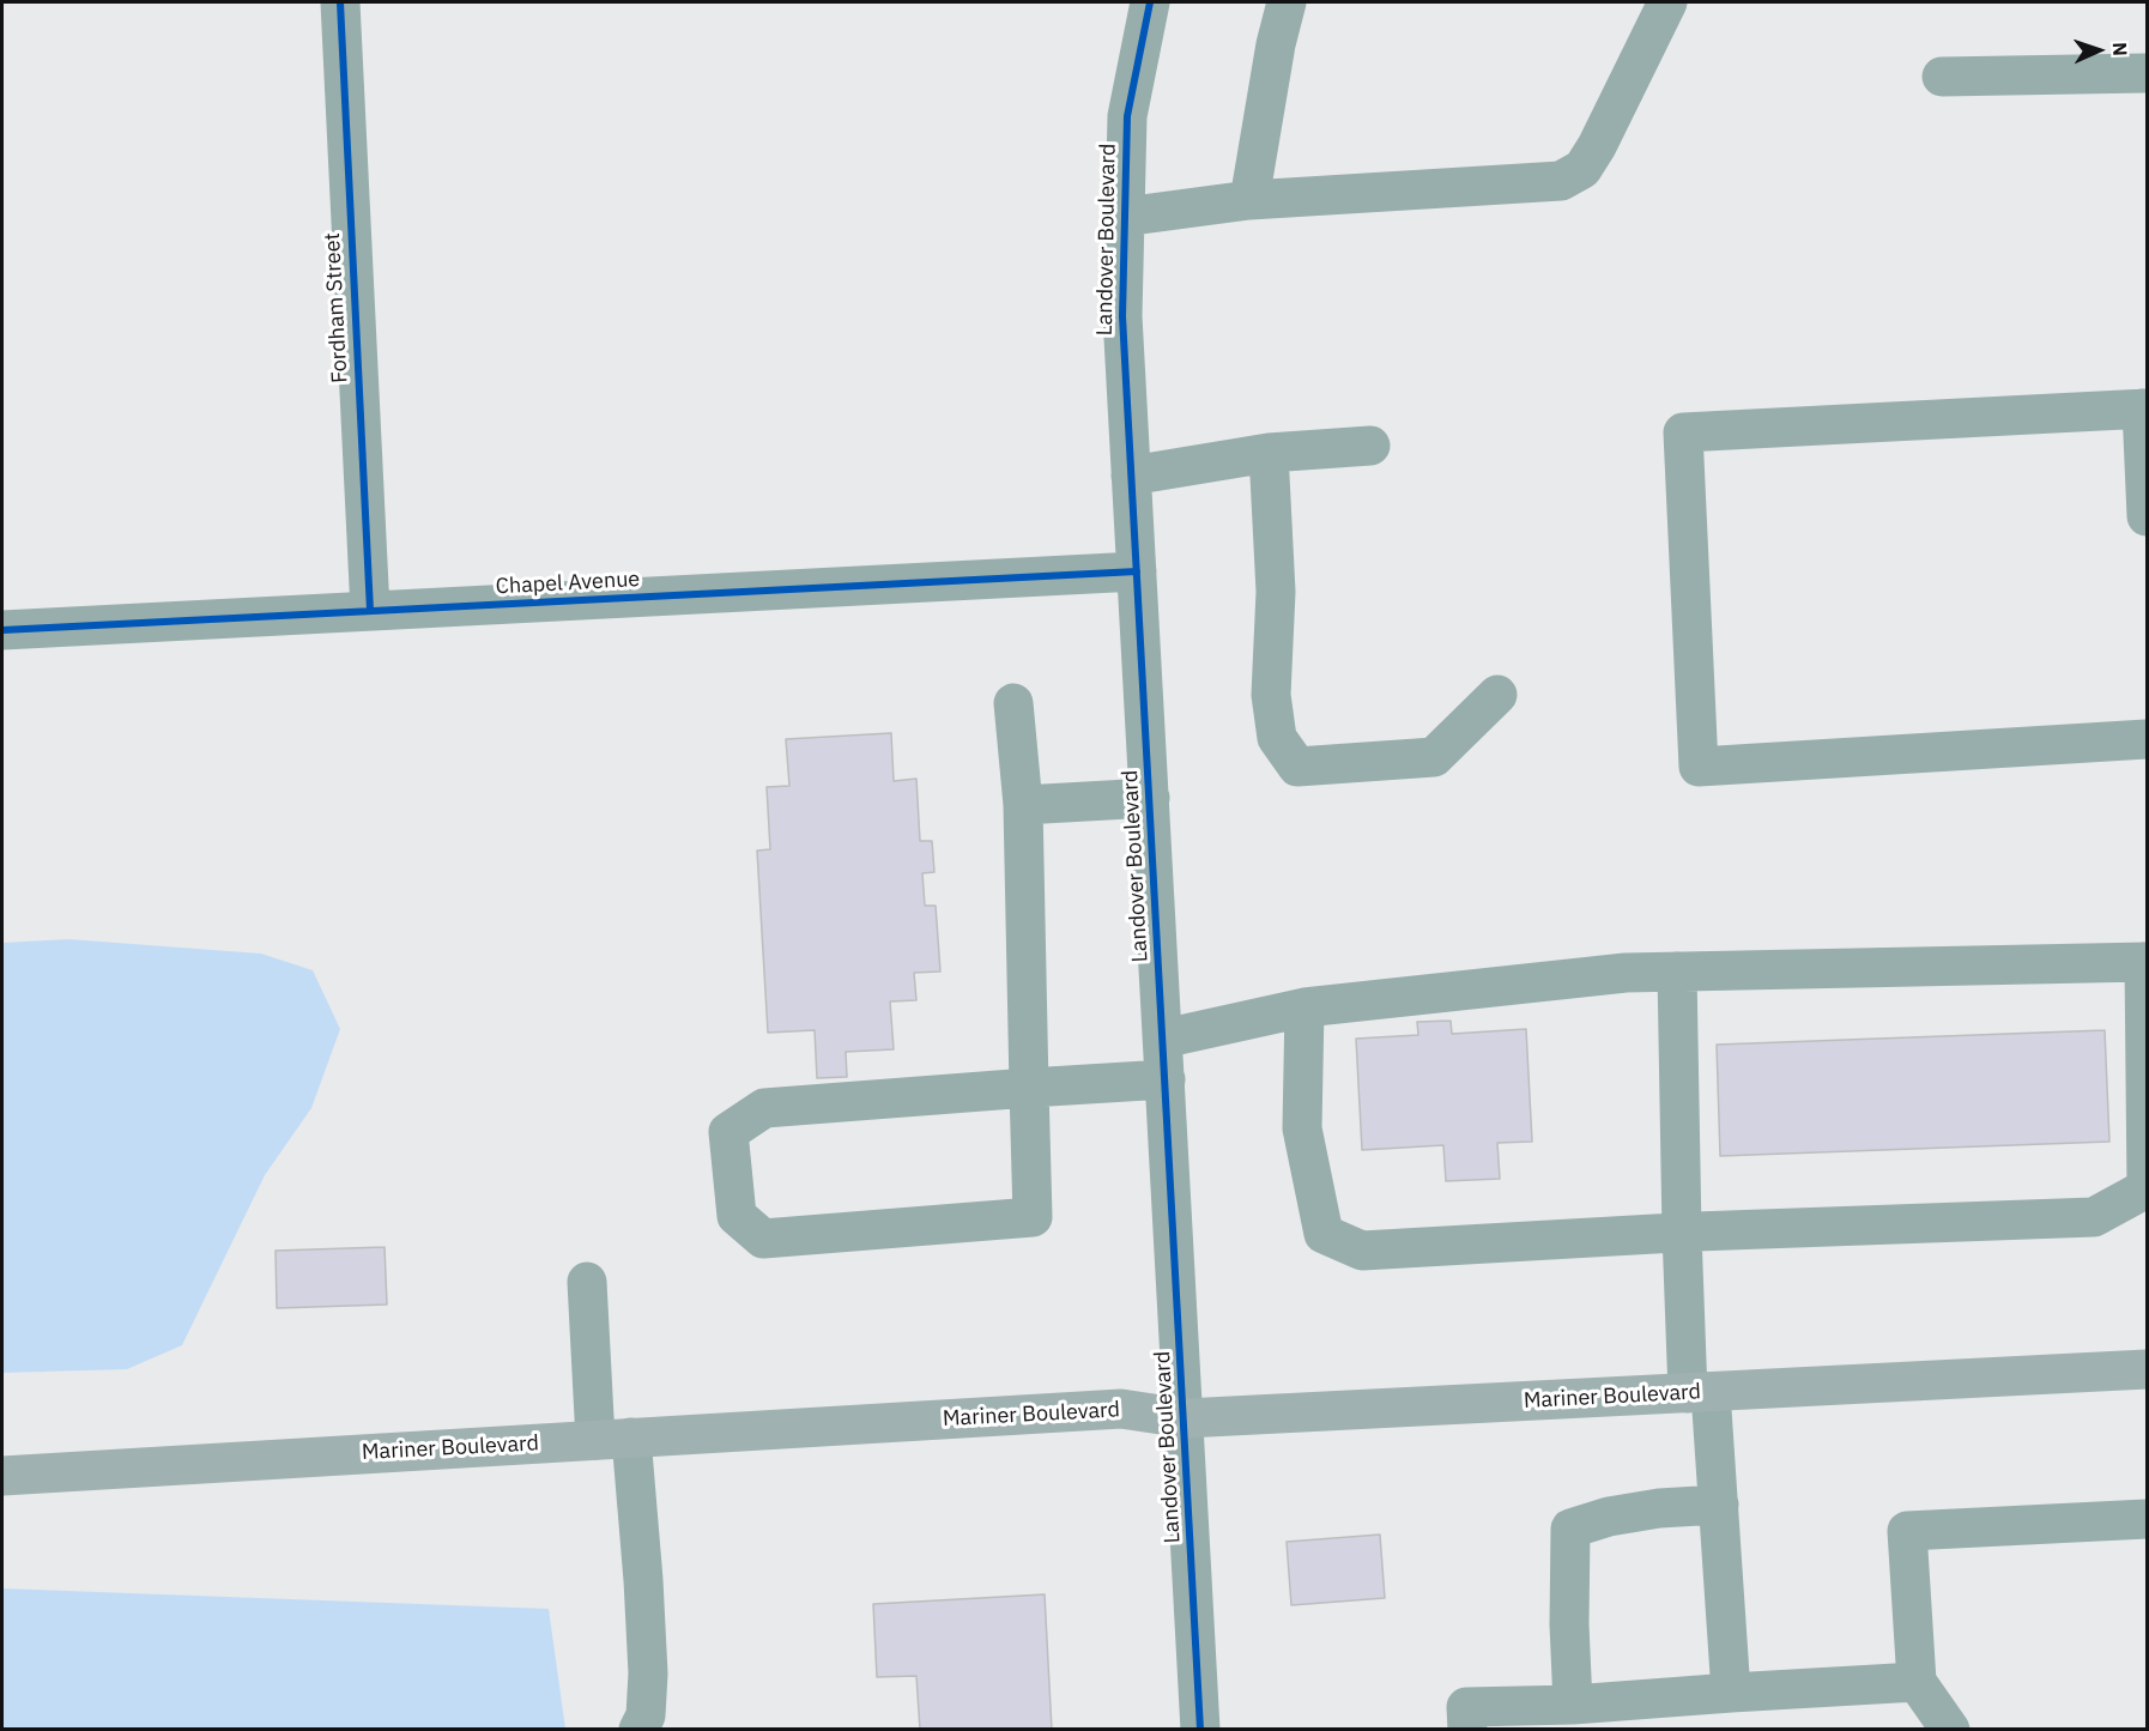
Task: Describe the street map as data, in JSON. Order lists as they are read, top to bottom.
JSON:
{
  "streets": {
    "main road": ["Mariner Boulevard"],
    "street": ["Landover Boulevard", "Fordham Street", "Chapel Avenue"]
  },
  "crossings": [
    ["Landover Boulevard", "Chapel Avenue"],
    ["Landover Boulevard", "Mariner Boulevard"],
    ["Fordham Street", "Chapel Avenue"]
  ],
  "north": "right"
}
